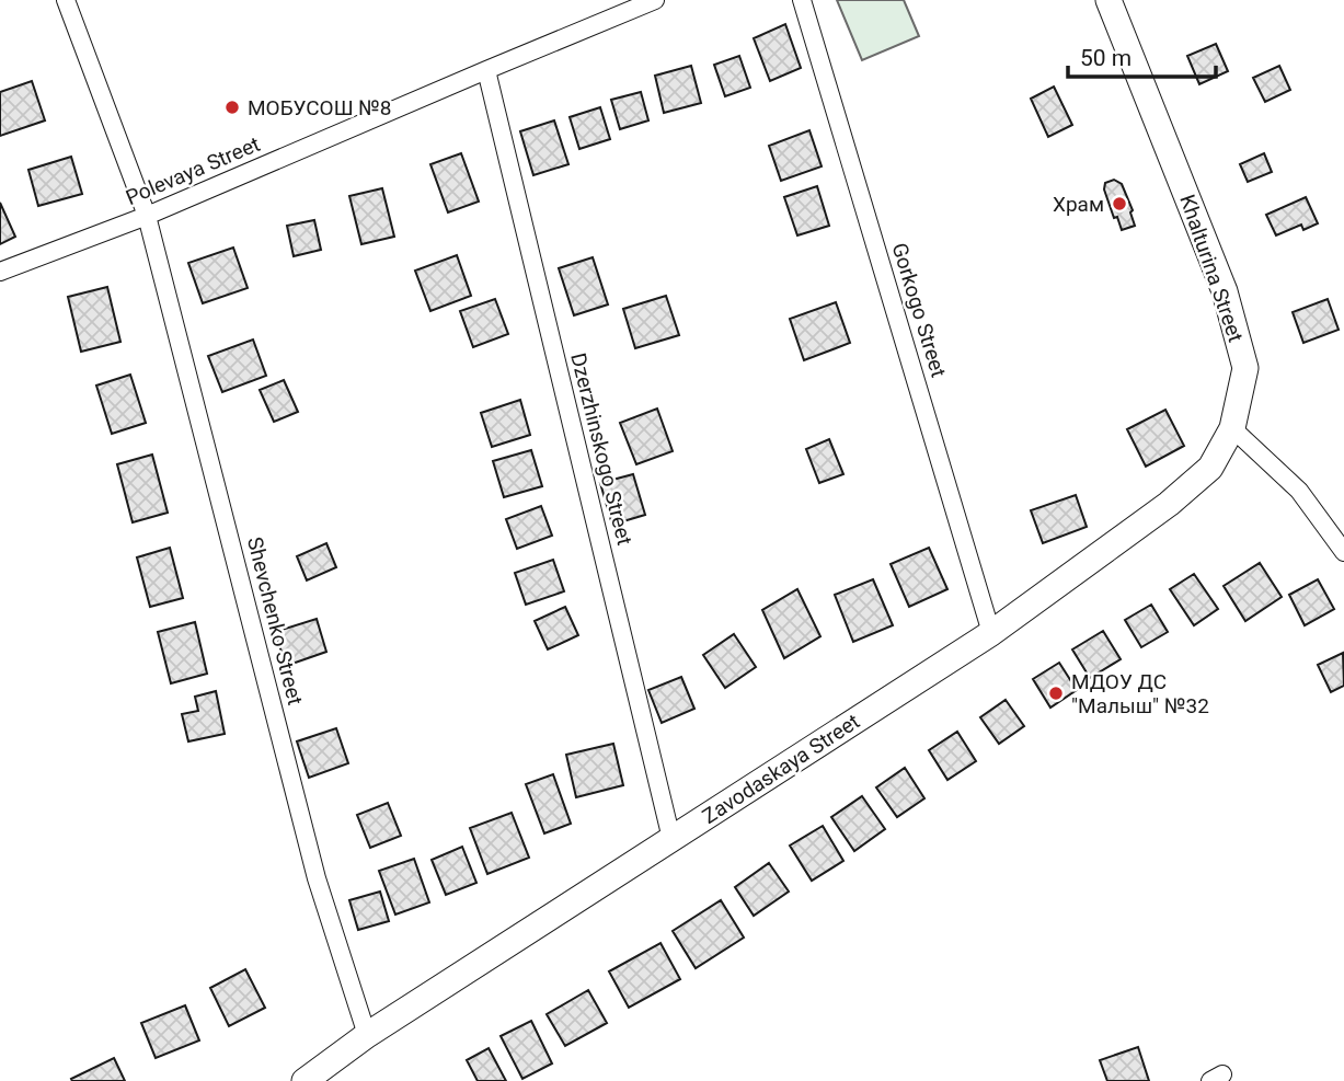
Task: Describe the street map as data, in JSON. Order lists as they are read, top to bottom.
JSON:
{
  "streets": {
    "main road": ["Khalturina Street", "Zavodaskaya Street"],
    "street": [
      "Polevaya Street",
      "Gorkogo Street",
      "Dzerzhinskogo Street",
      "Shevchenko Street"
    ]
  },
  "crossings": [
    ["Polevaya Street", "Dzerzhinskogo Street"],
    ["Polevaya Street", "Shevchenko Street"],
    ["Khalturina Street", "Zavodaskaya Street"],
    ["Gorkogo Street", "Zavodaskaya Street"],
    ["Dzerzhinskogo Street", "Zavodaskaya Street"],
    ["Shevchenko Street", "Zavodaskaya Street"]
  ],
  "places": ["МОБУСОШ №8", "Храм", "МДОУ ДС \"Малыш\" №32"],
  "scale_bar": "50 m"
}
